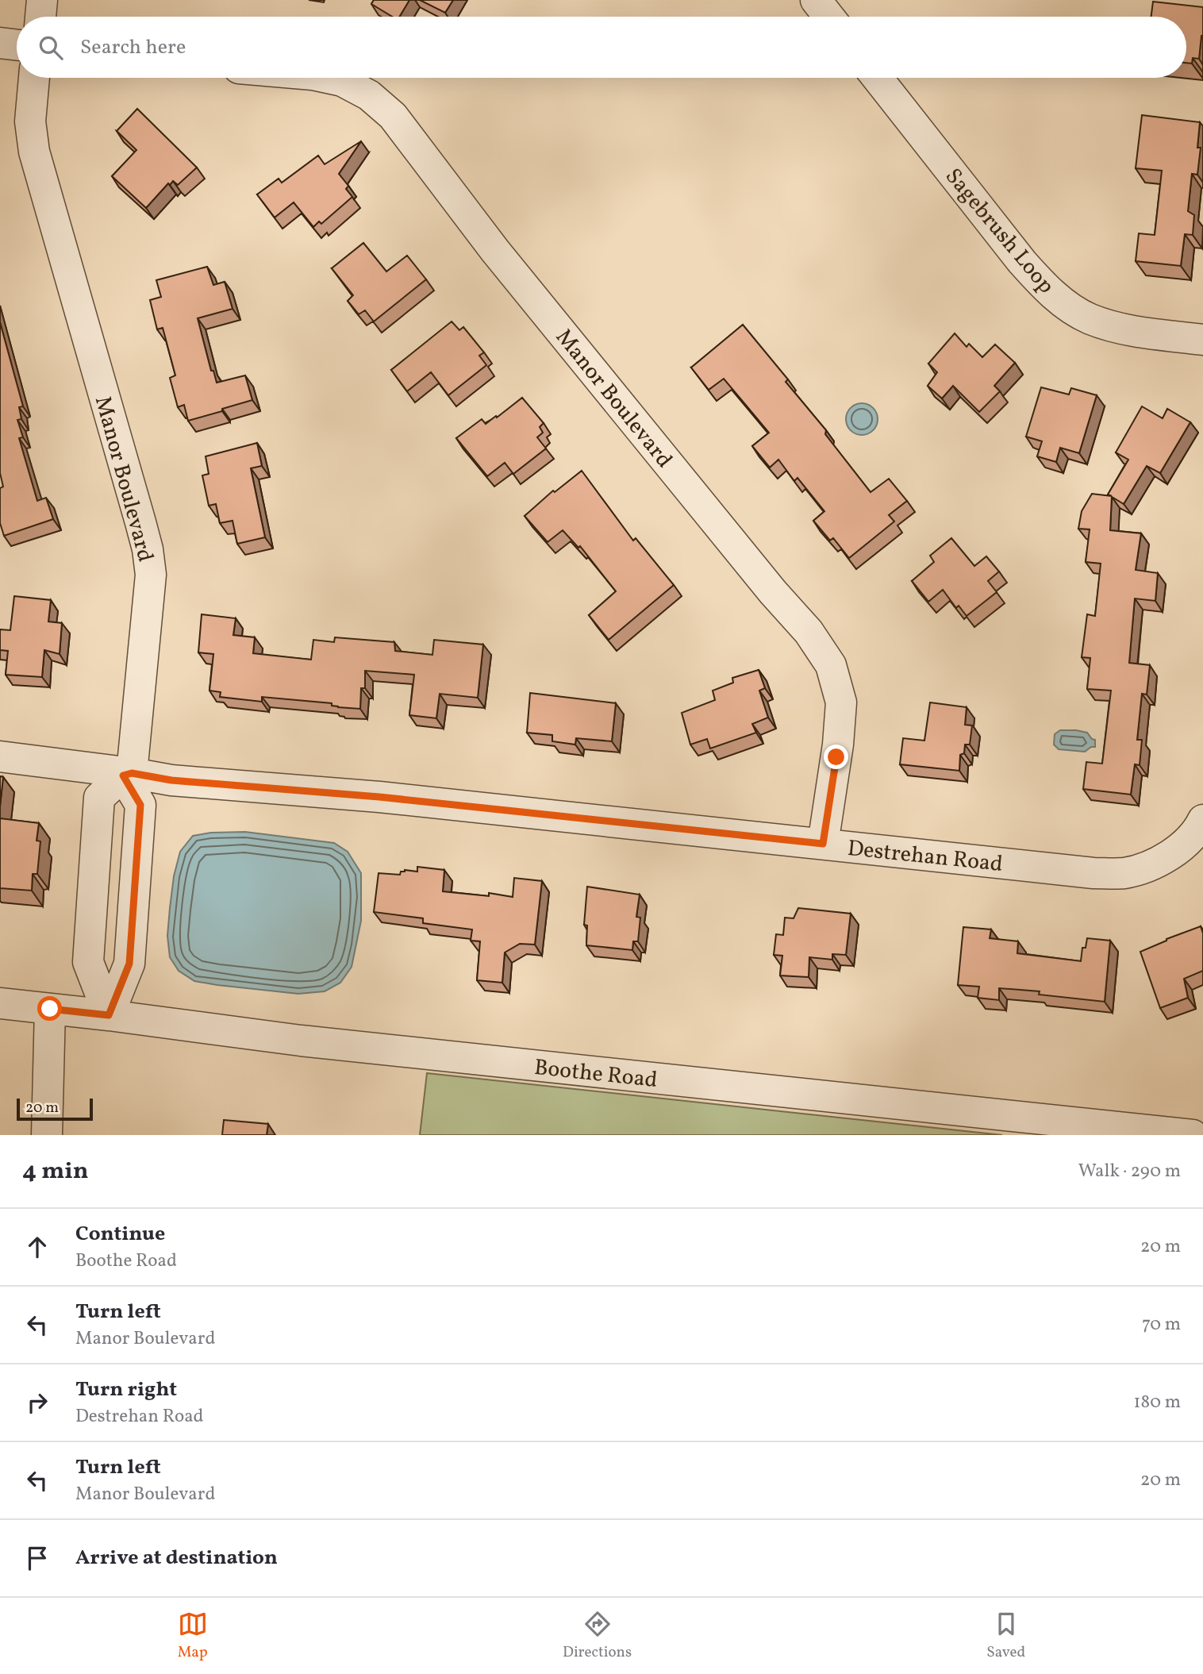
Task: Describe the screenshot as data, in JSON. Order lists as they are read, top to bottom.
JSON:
{
  "streets": {
    "street": [
      "Sagebrush Loop",
      "Manor Boulevard",
      "Destrehan Road",
      "Boothe Road"
    ]
  },
  "crossings": [
    ["Manor Boulevard", "Destrehan Road"]
  ],
  "scale_bar": "20 m",
  "page": {
    "search": "Search here",
    "scale": "20 m",
    "heading": ["4 min", "Walk · 290 m"],
    "list": [
      ["Continue", "Boothe Road", "20 m"],
      ["Turn left", "Manor Boulevard", "70 m"],
      ["Turn right", "Destrehan Road", "180 m"],
      ["Turn left", "Manor Boulevard", "20 m"],
      "Arrive at destination"
    ],
    "nav": ["Map", "Directions", "Saved"]
  }
}
